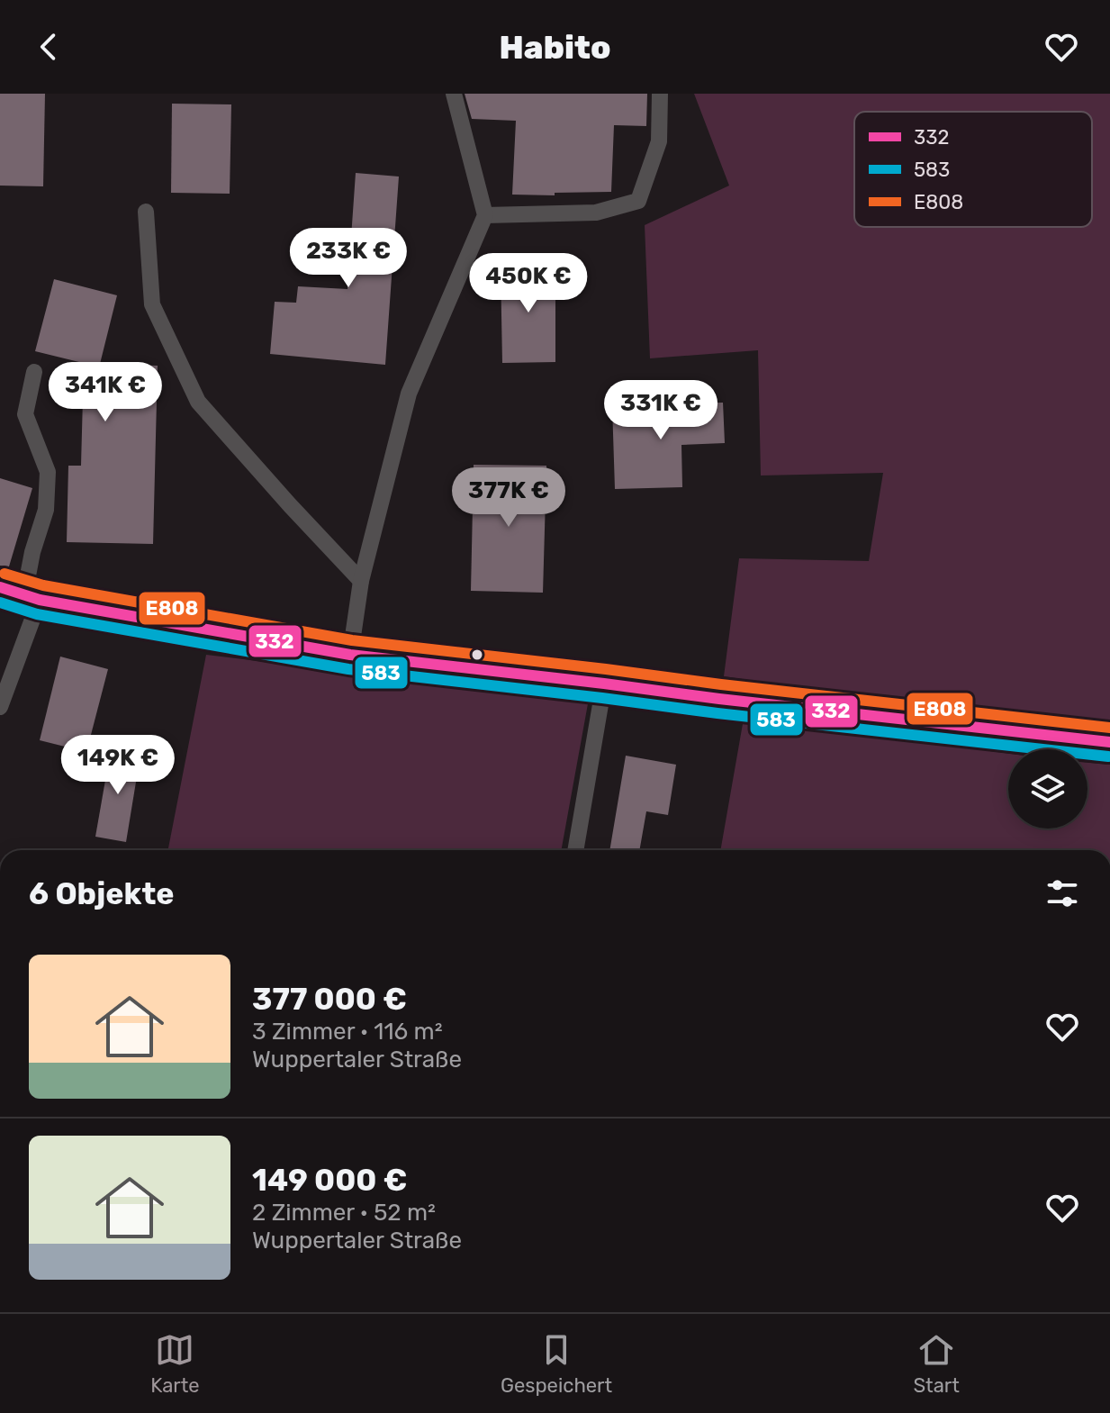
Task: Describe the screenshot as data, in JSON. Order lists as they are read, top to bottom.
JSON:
{
  "lines": ["transit line E808", "transit line 332", "transit line 583"],
  "legend": ["332", "583", "E808"],
  "page": {
    "header": "Habito",
    "price": [
      "233K €",
      "450K €",
      "341K €",
      "331K €",
      "377K €",
      "149K €"
    ],
    "heading": "6 Objekte",
    "list": [
      {
        "name": "377 000 €",
        "note": "3 Zimmer · 116 m² · Wuppertaler Straße"
      },
      {
        "name": "149 000 €",
        "note": "2 Zimmer · 52 m² · Wuppertaler Straße"
      }
    ],
    "tabs": ["Karte", "Gespeichert", "Start"]
  }
}
